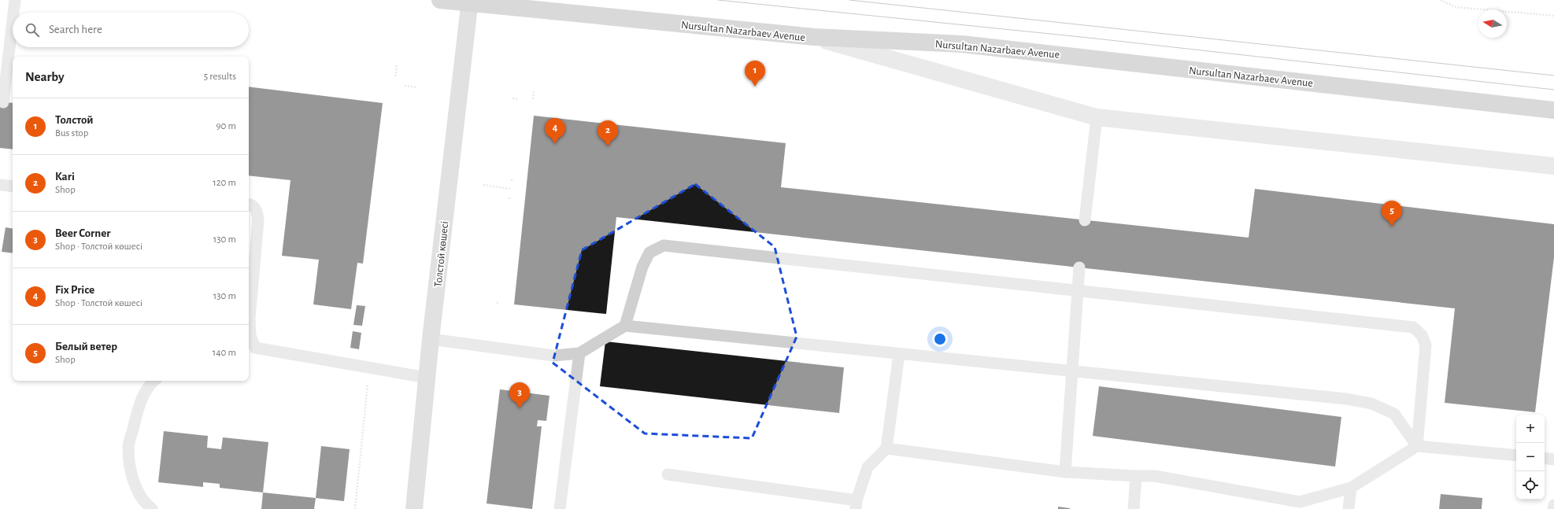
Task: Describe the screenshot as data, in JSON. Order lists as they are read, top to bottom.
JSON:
{
  "streets": {
    "main road": ["Nursultan Nazarbaev Avenue", "Толстой көшесі"]
  },
  "crossings": [
    ["Nursultan Nazarbaev Avenue", "Толстой көшесі"]
  ],
  "north": "left",
  "page": {
    "search": "Search here",
    "heading": ["Nearby", "5 results"],
    "pins": [
      "1",
      "4",
      "2",
      "5",
      "3"
    ],
    "list": [
      {
        "mark": "1",
        "name": "Толстой",
        "note": "Bus stop",
        "value": "90 m"
      },
      {
        "mark": "2",
        "name": "Kari",
        "note": "Shop",
        "value": "120 m"
      },
      {
        "mark": "3",
        "name": "Beer Corner",
        "note": "Shop · Толстой көшесі",
        "value": "130 m"
      },
      {
        "mark": "4",
        "name": "Fix Price",
        "note": "Shop · Толстой көшесі",
        "value": "130 m"
      },
      {
        "mark": "5",
        "name": "Белый ветер",
        "note": "Shop",
        "value": "140 m"
      }
    ],
    "map_buttons": ["+", "−"]
  }
}
